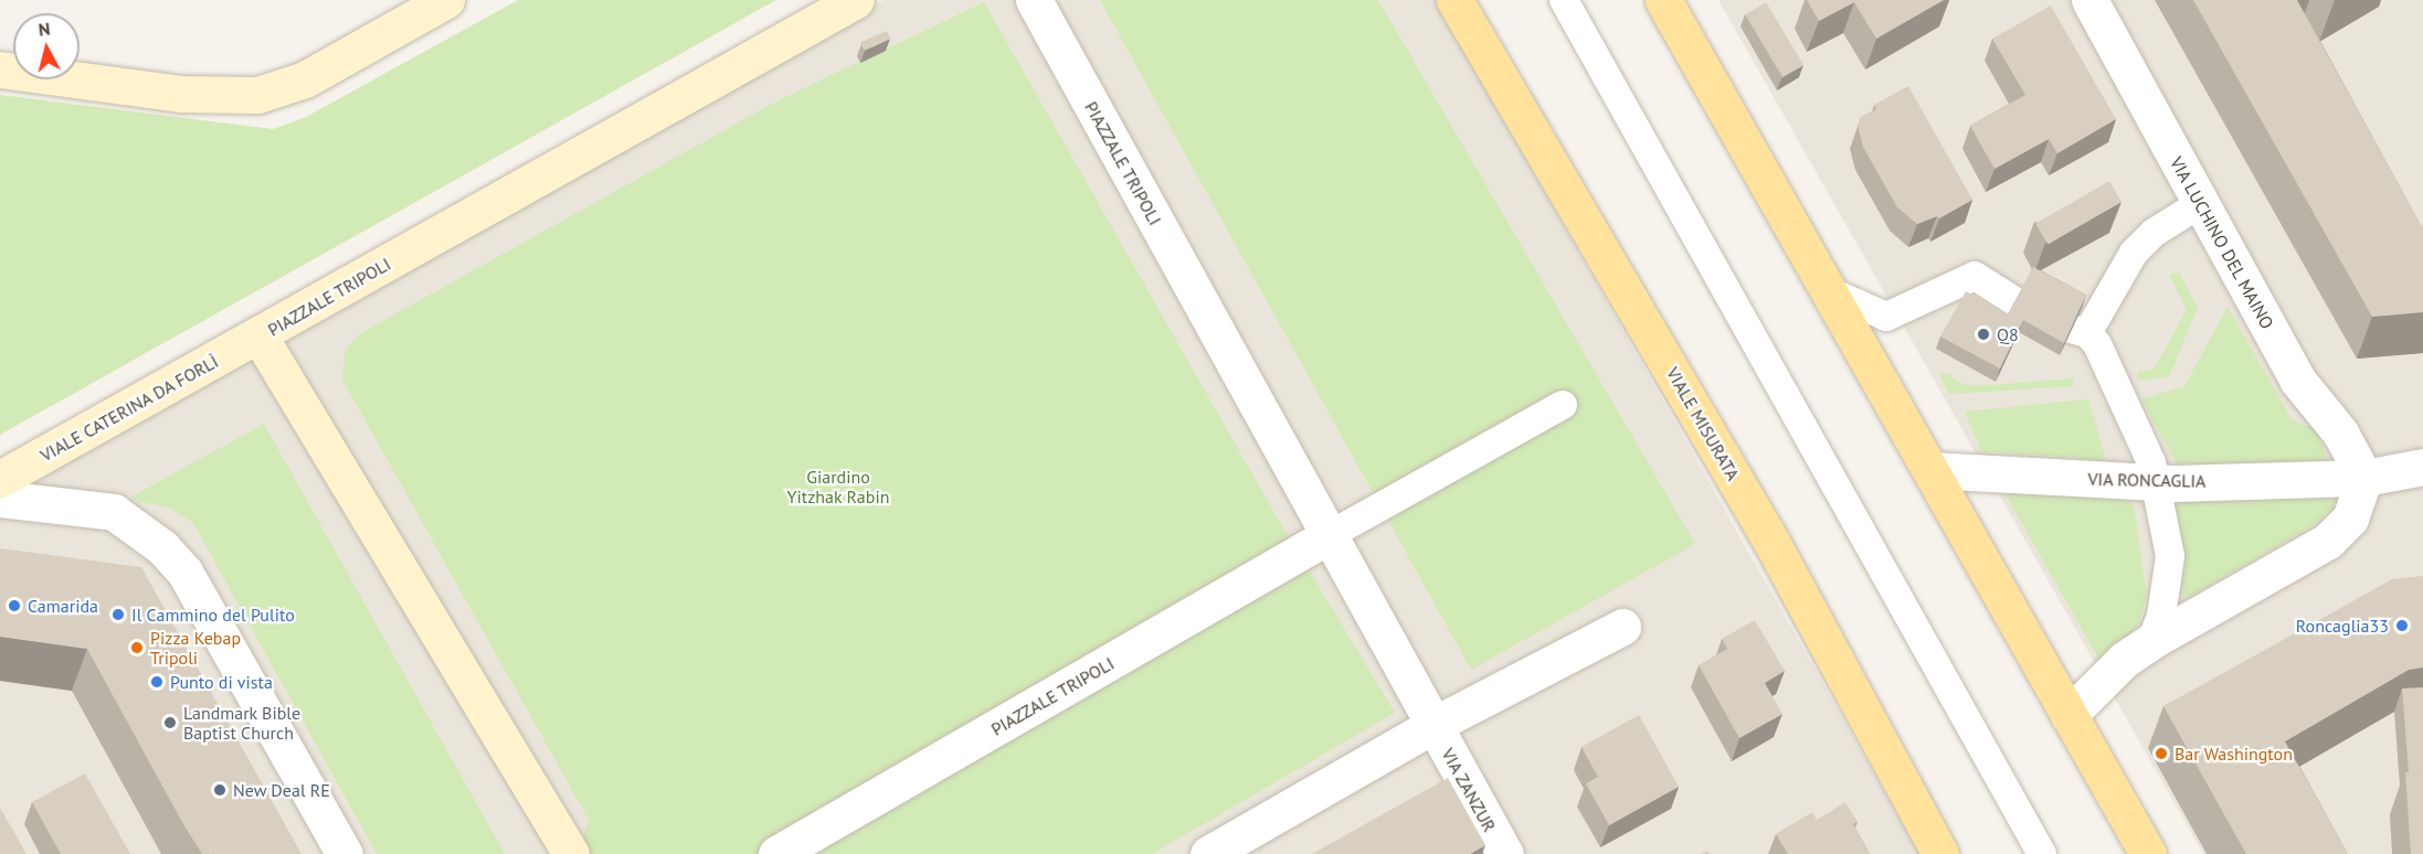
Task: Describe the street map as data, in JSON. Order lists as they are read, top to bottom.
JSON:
{
  "streets": {
    "main road": ["PIAZZALE TRIPOLI", "VIALE CATERINA DA FORLÌ", "VIALE MISURATA"],
    "street": ["VIA LUCHINO DEL MAINO", "VIA RONCAGLIA", "VIA ZANZUR"]
  },
  "crossings": [
    ["PIAZZALE TRIPOLI", "VIALE CATERINA DA FORLÌ"],
    ["PIAZZALE TRIPOLI", "VIA ZANZUR"],
    ["VIA LUCHINO DEL MAINO", "VIA RONCAGLIA"]
  ],
  "parks": ["Giardino Yitzhak Rabin"],
  "places": [
    "Q8",
    "Camarida",
    "Il Cammino del Pulito",
    "Roncaglia33",
    "Pizza Kebap Tripoli",
    "Punto di vista",
    "Landmark Bible Baptist Church",
    "Bar Washington",
    "New Deal RE"
  ],
  "north": "top"
}
